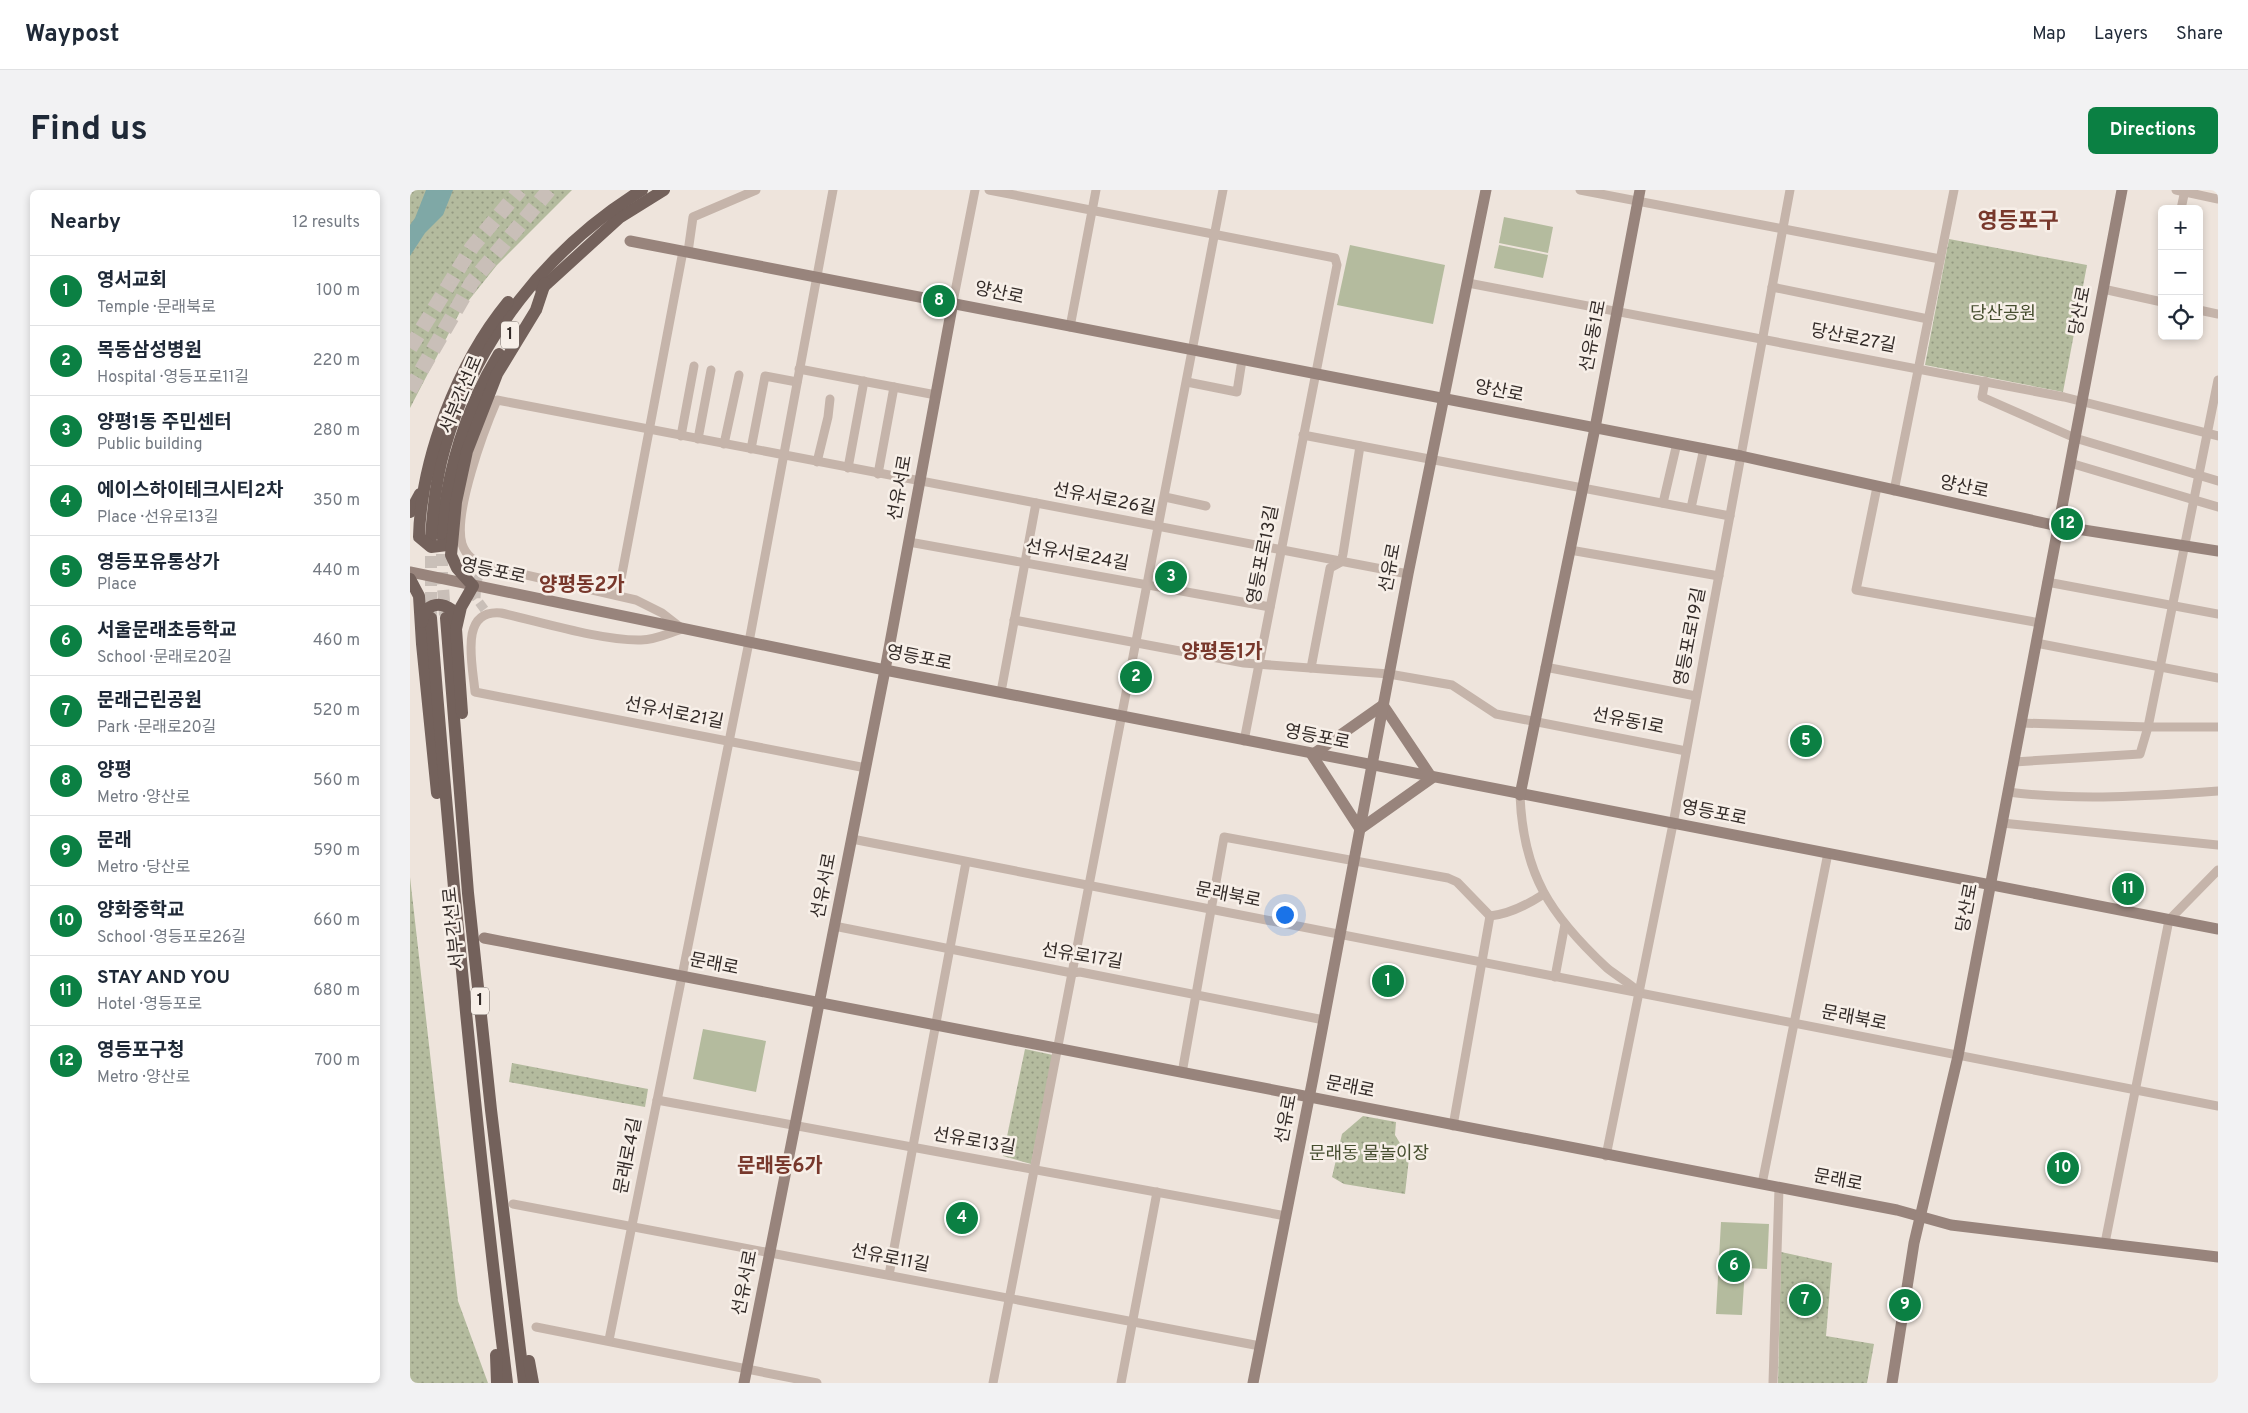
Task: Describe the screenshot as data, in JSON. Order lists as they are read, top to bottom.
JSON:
{
  "streets": {
    "main road": ["1", "서부간선로"],
    "street": [
      "양산로",
      "당산로",
      "선유동1로",
      "당산로27길",
      "선유서로",
      "선유서로26길",
      "영등포로13길",
      "선유서로24길",
      "선유로",
      "영등포로",
      "영등포로19길",
      "선유서로21길",
      "문래북로",
      "선유로17길",
      "문래로",
      "선유로13길",
      "문래로4길",
      "선유로11길"
    ]
  },
  "crossings": [
    ["양산로", "당산로"],
    ["양산로", "선유동1로"],
    ["양산로", "선유서로"],
    ["양산로", "영등포로13길"],
    ["양산로", "선유로"],
    ["양산로", "영등포로19길"],
    ["양산로", "문래로4길"],
    ["당산로", "당산로27길"],
    ["당산로", "영등포로"],
    ["당산로", "문래북로"],
    ["당산로", "문래로"],
    ["1", "서부간선로"],
    ["선유동1로", "당산로27길"],
    ["선유동1로", "영등포로"],
    ["선유동1로", "영등포로19길"],
    ["당산로27길", "영등포로19길"],
    ["선유서로", "선유서로26길"],
    ["선유서로", "선유서로24길"],
    ["선유서로", "영등포로"],
    ["선유서로", "선유서로21길"],
    ["선유서로", "문래북로"],
    ["선유서로", "선유로17길"],
    ["선유서로", "문래로"],
    ["선유서로", "선유로13길"],
    ["선유서로", "선유로11길"],
    ["선유서로26길", "영등포로13길"],
    ["선유서로26길", "선유로"],
    ["선유서로26길", "문래로4길"],
    ["영등포로13길", "선유서로24길"],
    ["영등포로13길", "영등포로"],
    ["선유로", "영등포로"],
    ["선유로", "문래북로"],
    ["선유로", "선유로17길"],
    ["선유로", "문래로"],
    ["선유로", "선유로13길"],
    ["선유로", "선유로11길"],
    ["영등포로", "영등포로19길"],
    ["영등포로", "선유서로21길"],
    ["영등포로", "문래로4길"],
    ["영등포로19길", "문래북로"],
    ["영등포로19길", "문래로"],
    ["선유서로21길", "문래로4길"],
    ["문래로", "문래로4길"],
    ["선유로13길", "문래로4길"],
    ["문래로4길", "선유로11길"]
  ],
  "districts": [
    "영등포구",
    "양평동2가",
    "양평동1가",
    "문래동6가"
  ],
  "parks": ["당산공원", "문래동 물놀이장"],
  "page": {
    "header": "Waypost",
    "nav": ["Map", "Layers", "Share"],
    "buttons": "Directions",
    "title": "Find us",
    "heading": ["Nearby", "12 results"],
    "map_buttons": ["+", "−"],
    "list": [
      {
        "mark": "1",
        "name": "영서교회",
        "note": "Temple · 문래북로",
        "value": "100 m"
      },
      {
        "mark": "2",
        "name": "목동삼성병원",
        "note": "Hospital · 영등포로11길",
        "value": "220 m"
      },
      {
        "mark": "3",
        "name": "양평1동 주민센터",
        "note": "Public building",
        "value": "280 m"
      },
      {
        "mark": "4",
        "name": "에이스하이테크시티2차",
        "note": "Place · 선유로13길",
        "value": "350 m"
      },
      {
        "mark": "5",
        "name": "영등포유통상가",
        "note": "Place",
        "value": "440 m"
      },
      {
        "mark": "6",
        "name": "서울문래초등학교",
        "note": "School · 문래로20길",
        "value": "460 m"
      },
      {
        "mark": "7",
        "name": "문래근린공원",
        "note": "Park · 문래로20길",
        "value": "520 m"
      },
      {
        "mark": "8",
        "name": "양평",
        "note": "Metro · 양산로",
        "value": "560 m"
      },
      {
        "mark": "9",
        "name": "문래",
        "note": "Metro · 당산로",
        "value": "590 m"
      },
      {
        "mark": "10",
        "name": "양화중학교",
        "note": "School · 영등포로26길",
        "value": "660 m"
      },
      {
        "mark": "11",
        "name": "STAY AND YOU",
        "note": "Hotel · 영등포로",
        "value": "680 m"
      },
      {
        "mark": "12",
        "name": "영등포구청",
        "note": "Metro · 양산로",
        "value": "700 m"
      }
    ],
    "pins": [
      "8",
      "12",
      "3",
      "2",
      "5",
      "11",
      "1",
      "10",
      "4",
      "6",
      "7",
      "9"
    ]
  }
}
